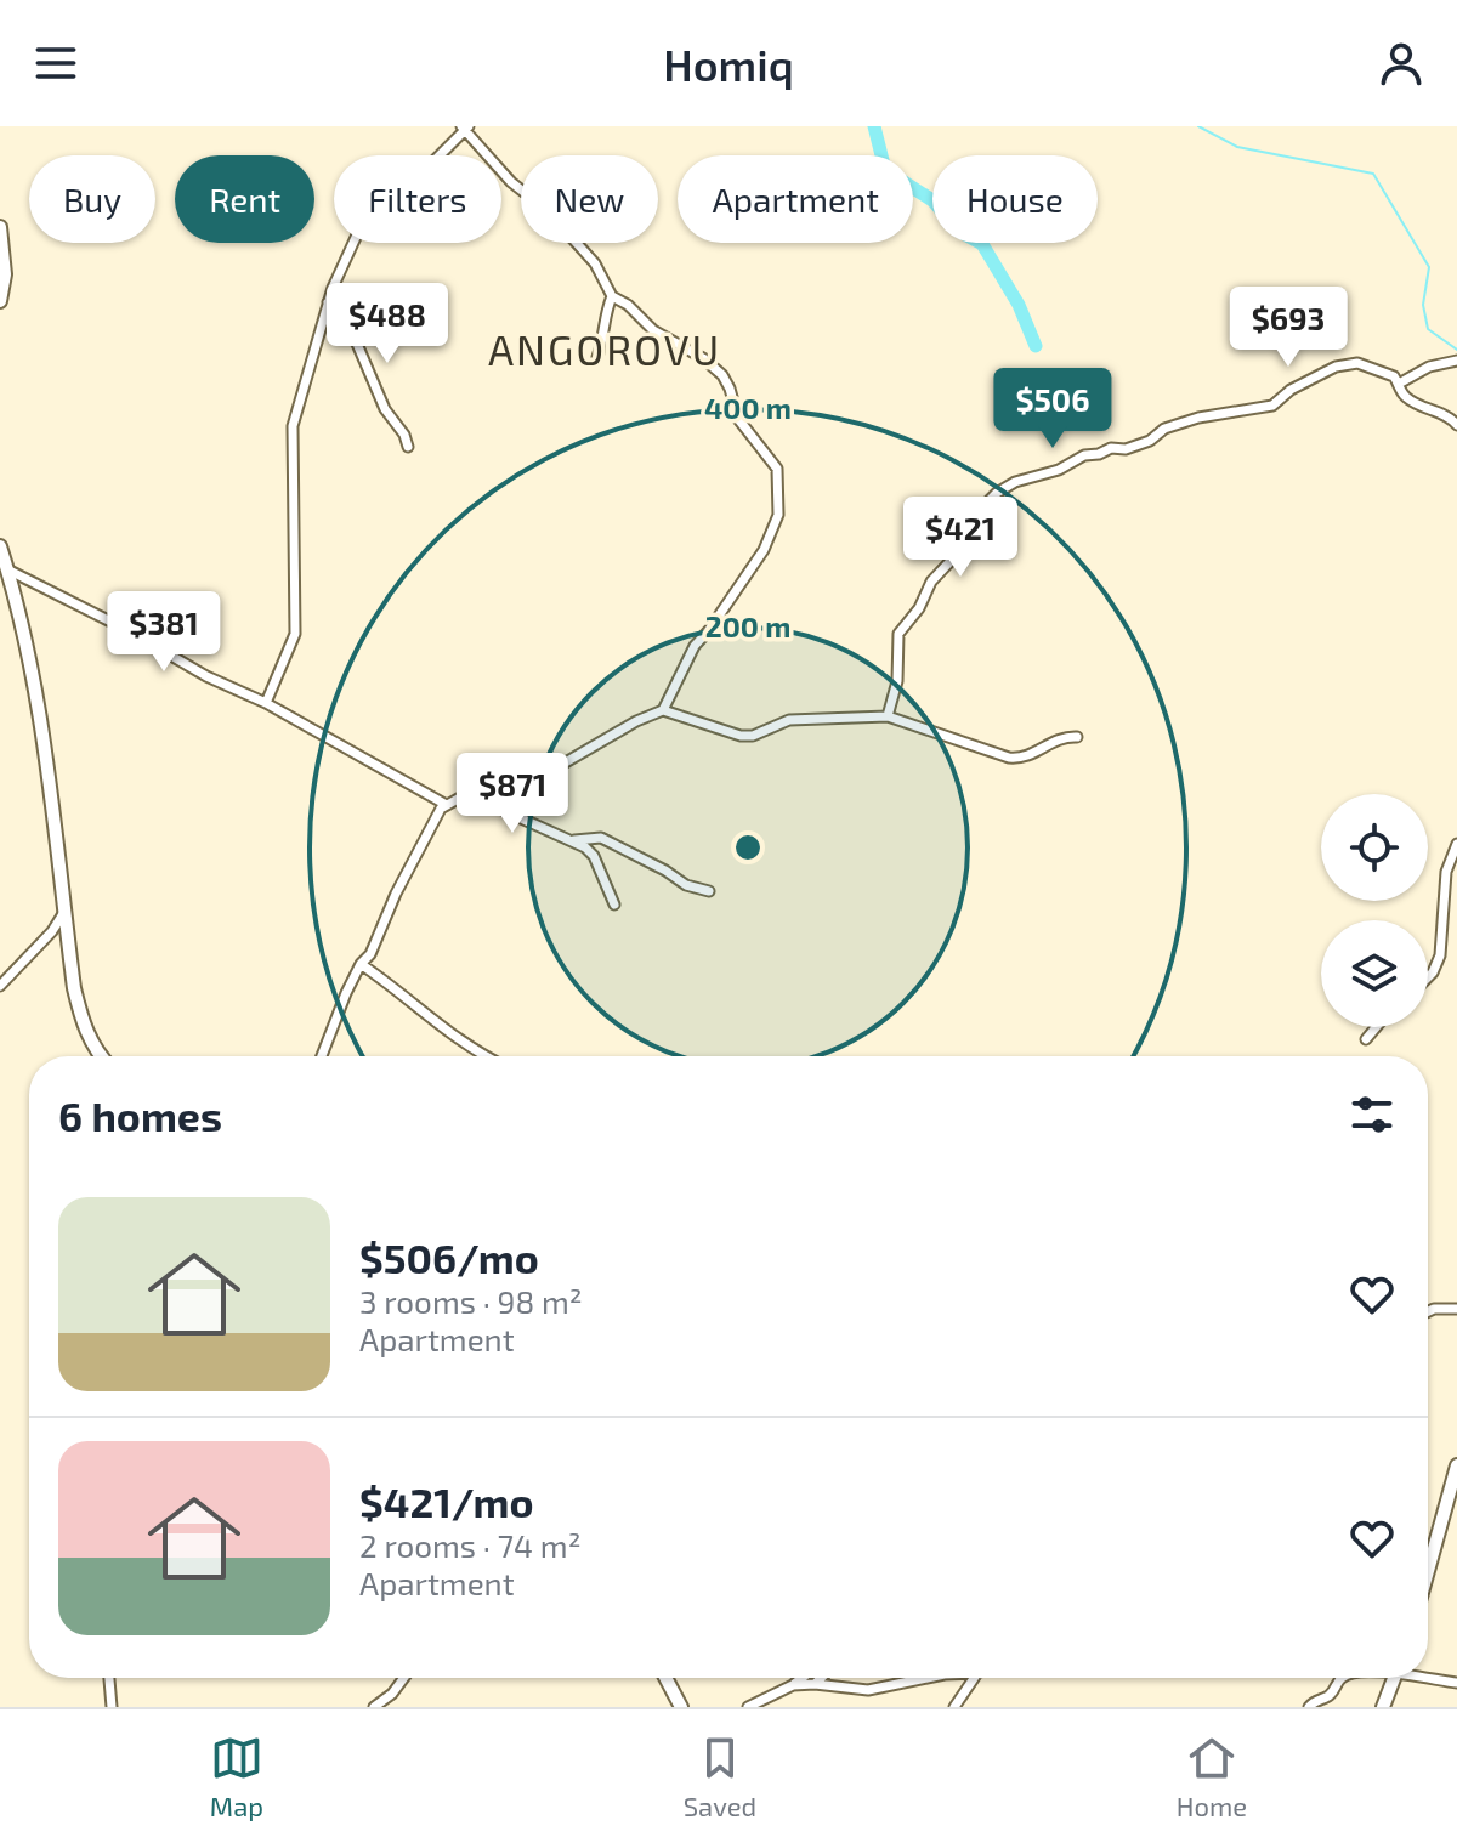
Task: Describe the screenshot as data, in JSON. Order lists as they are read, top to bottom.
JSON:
{
  "districts": ["ANGOROVU"],
  "page": {
    "header": "Homiq",
    "chip": [
      "Buy",
      "Rent",
      "Filters",
      "New",
      "Apartment",
      "House"
    ],
    "price": [
      "$488",
      "$693",
      "$506",
      "$421",
      "$381",
      "$871"
    ],
    "heading": "6 homes",
    "list": [
      {
        "name": "$506/mo",
        "note": "3 rooms · 98 m² · Apartment"
      },
      {
        "name": "$421/mo",
        "note": "2 rooms · 74 m² · Apartment"
      }
    ],
    "tabs": ["Map", "Saved", "Home"]
  },
  "rings": ["400 m", "200 m"]
}
